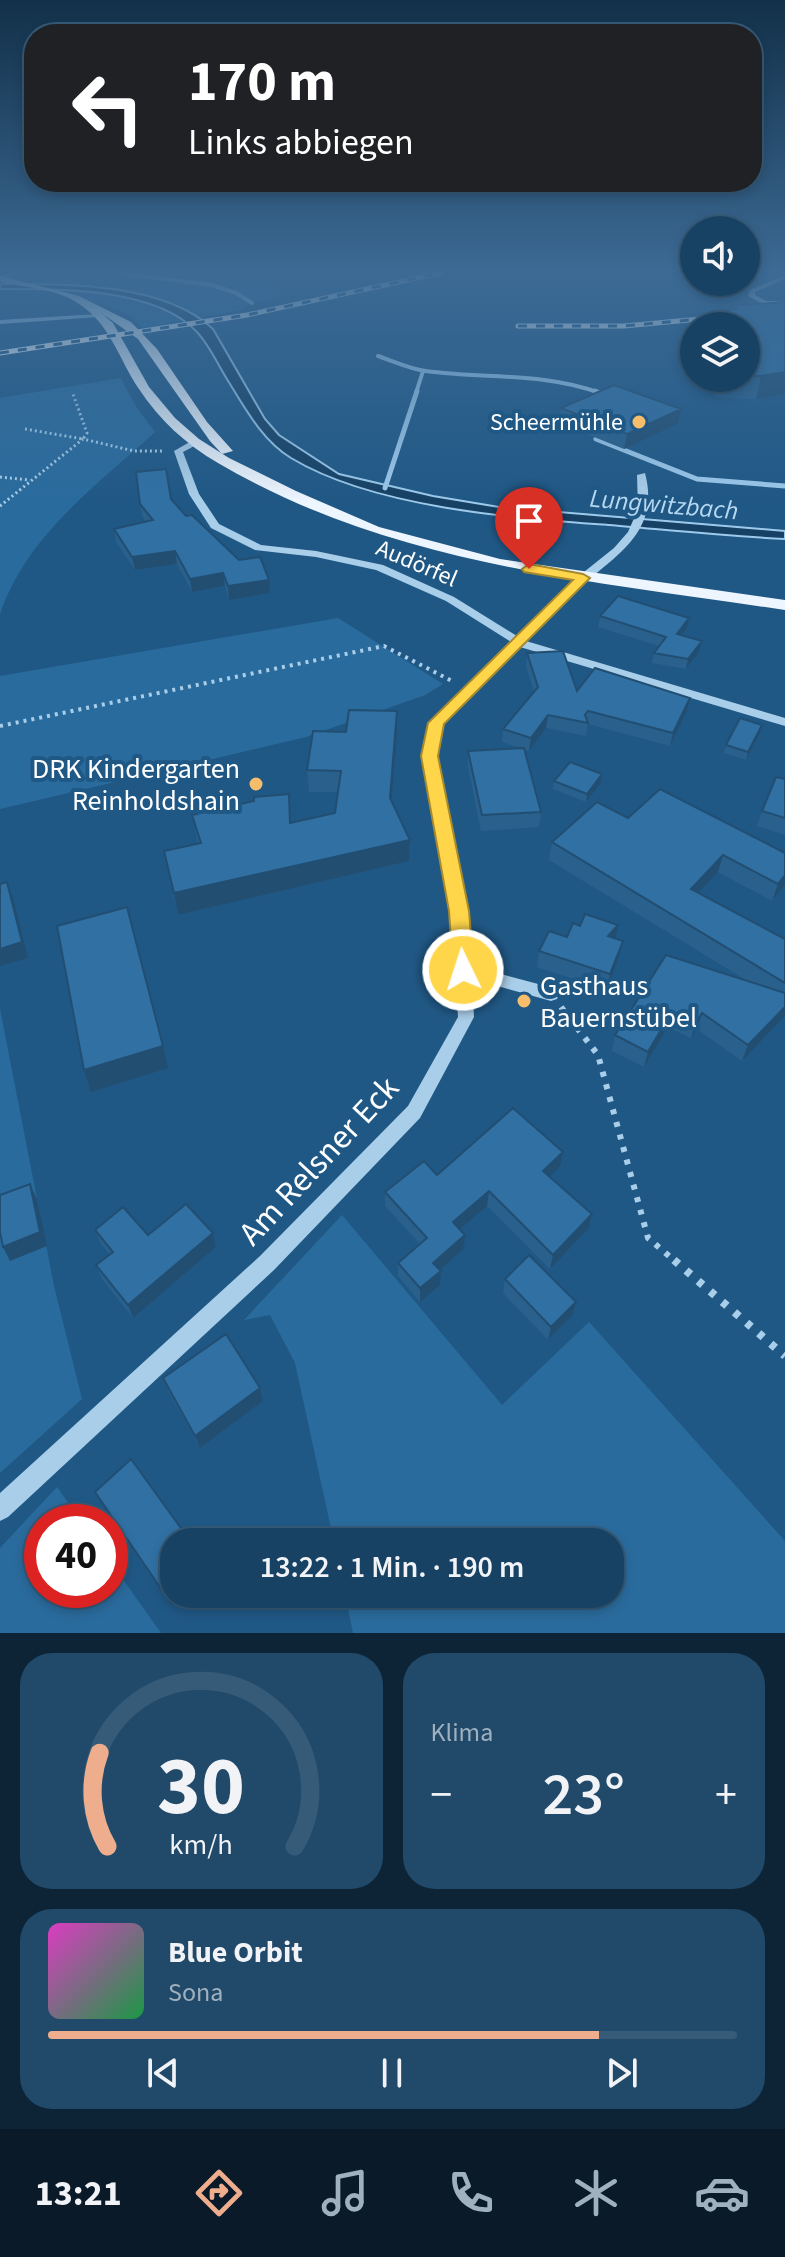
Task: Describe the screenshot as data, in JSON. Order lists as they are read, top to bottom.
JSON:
{
  "streets": {
    "street": ["Audörfel", "Am Relsner Eck"]
  },
  "crossings": [
    ["Audörfel", "Am Relsner Eck"]
  ],
  "water": ["Lungwitzbach"],
  "places": ["Scheermühle", "DRK Kindergarten Reinholdshain", "Gasthaus Bauernstübel"],
  "page": {
    "turn": ["170 m", "Links abbiegen"],
    "limit": "40",
    "trip": "13:22 · 1 Min. · 190 m",
    "tile": "Klima",
    "heat": ["−", "23°", "+"],
    "song": ["Blue Orbit", "Sona"],
    "tabs": "13:21",
    "gauge": ["30", "km/h"]
  }
}
